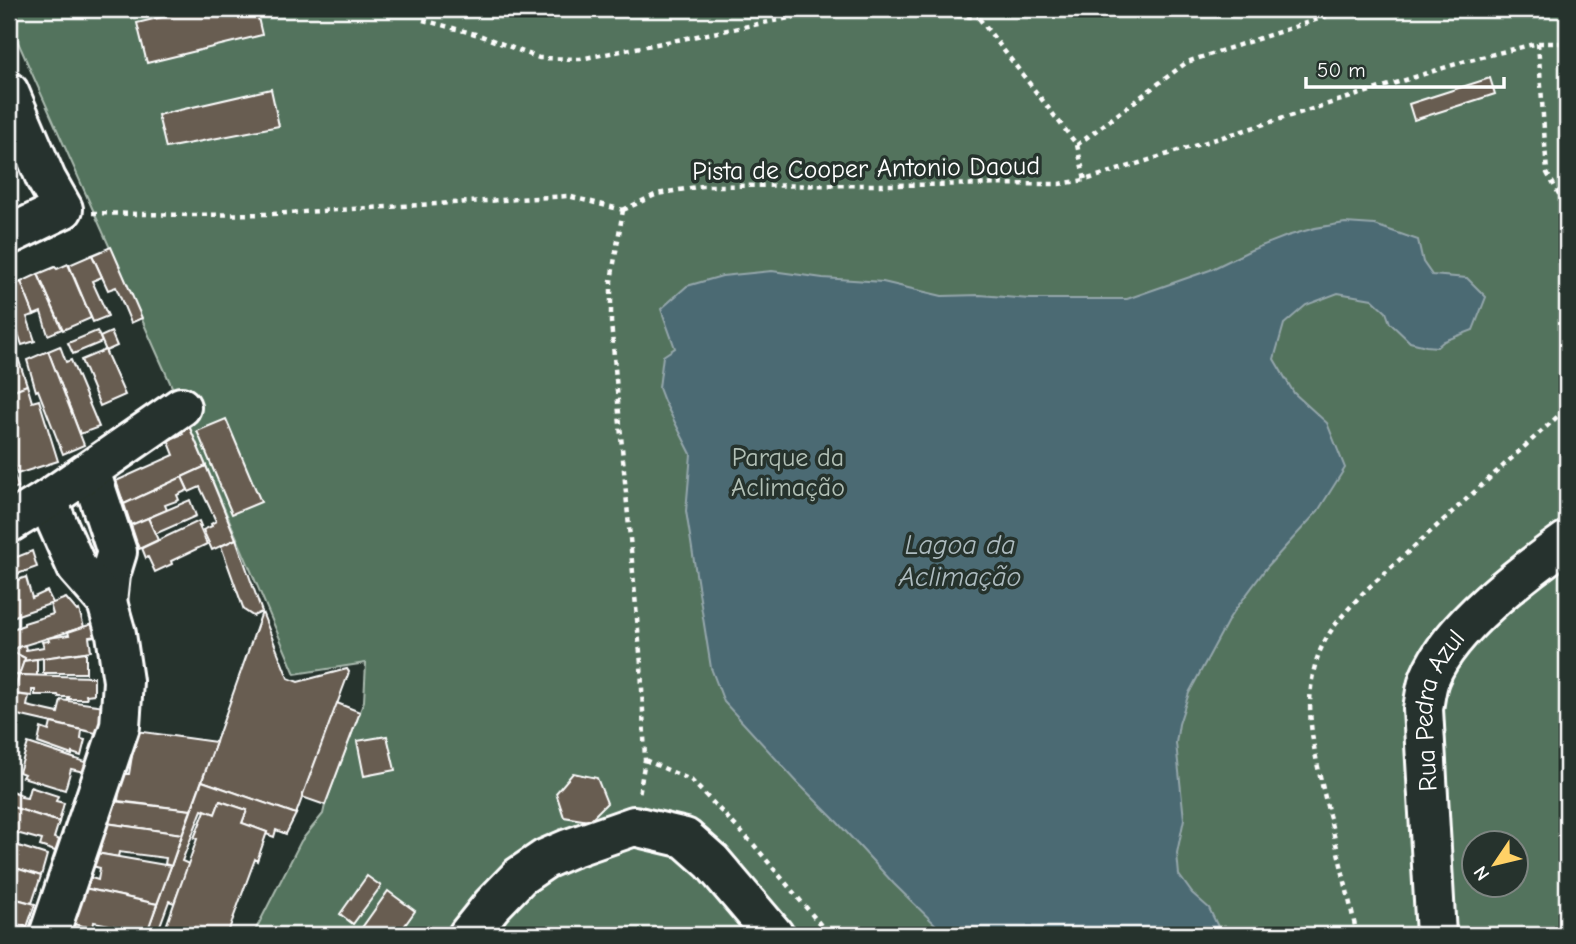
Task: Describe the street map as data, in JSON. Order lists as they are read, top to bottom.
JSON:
{
  "streets": {
    "street": ["Rua Pedra Azul"],
    "path": ["Pista de Cooper Antonio Daoud"]
  },
  "water": ["Lagoa da Aclimação"],
  "parks": ["Parque da Aclimação"],
  "scale_bar": "50 m",
  "north": "bottom left"
}
